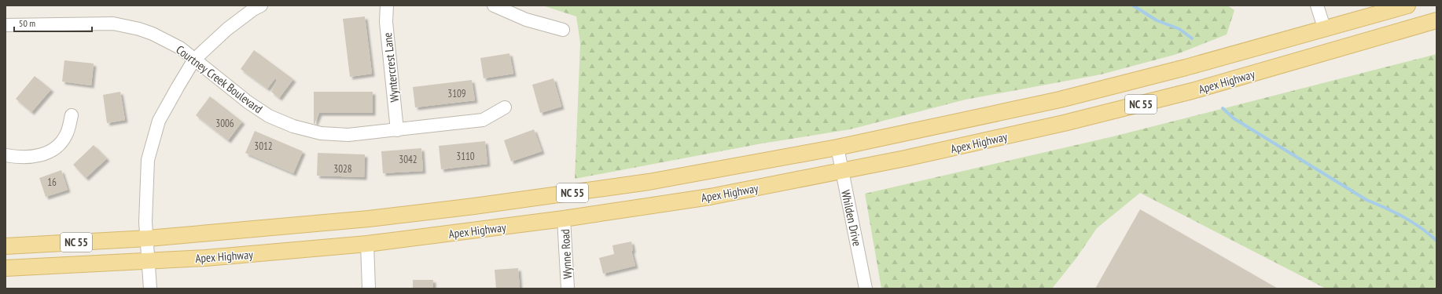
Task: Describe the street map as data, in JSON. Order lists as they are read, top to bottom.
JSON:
{
  "streets": {
    "main road": ["Apex Highway", "NC 55"],
    "street": [
      "Wyntercrest Lane",
      "Courtney Creek Boulevard",
      "Whilden Drive",
      "Wynne Road"
    ]
  },
  "crossings": [
    ["Wyntercrest Lane", "Courtney Creek Boulevard"],
    ["Apex Highway", "Whilden Drive"],
    ["Apex Highway", "Wynne Road"]
  ],
  "house_numbers": [
    "3109",
    "3006",
    "3012",
    "3110",
    "3042",
    "3028",
    "16"
  ],
  "scale_bar": "50 m"
}
